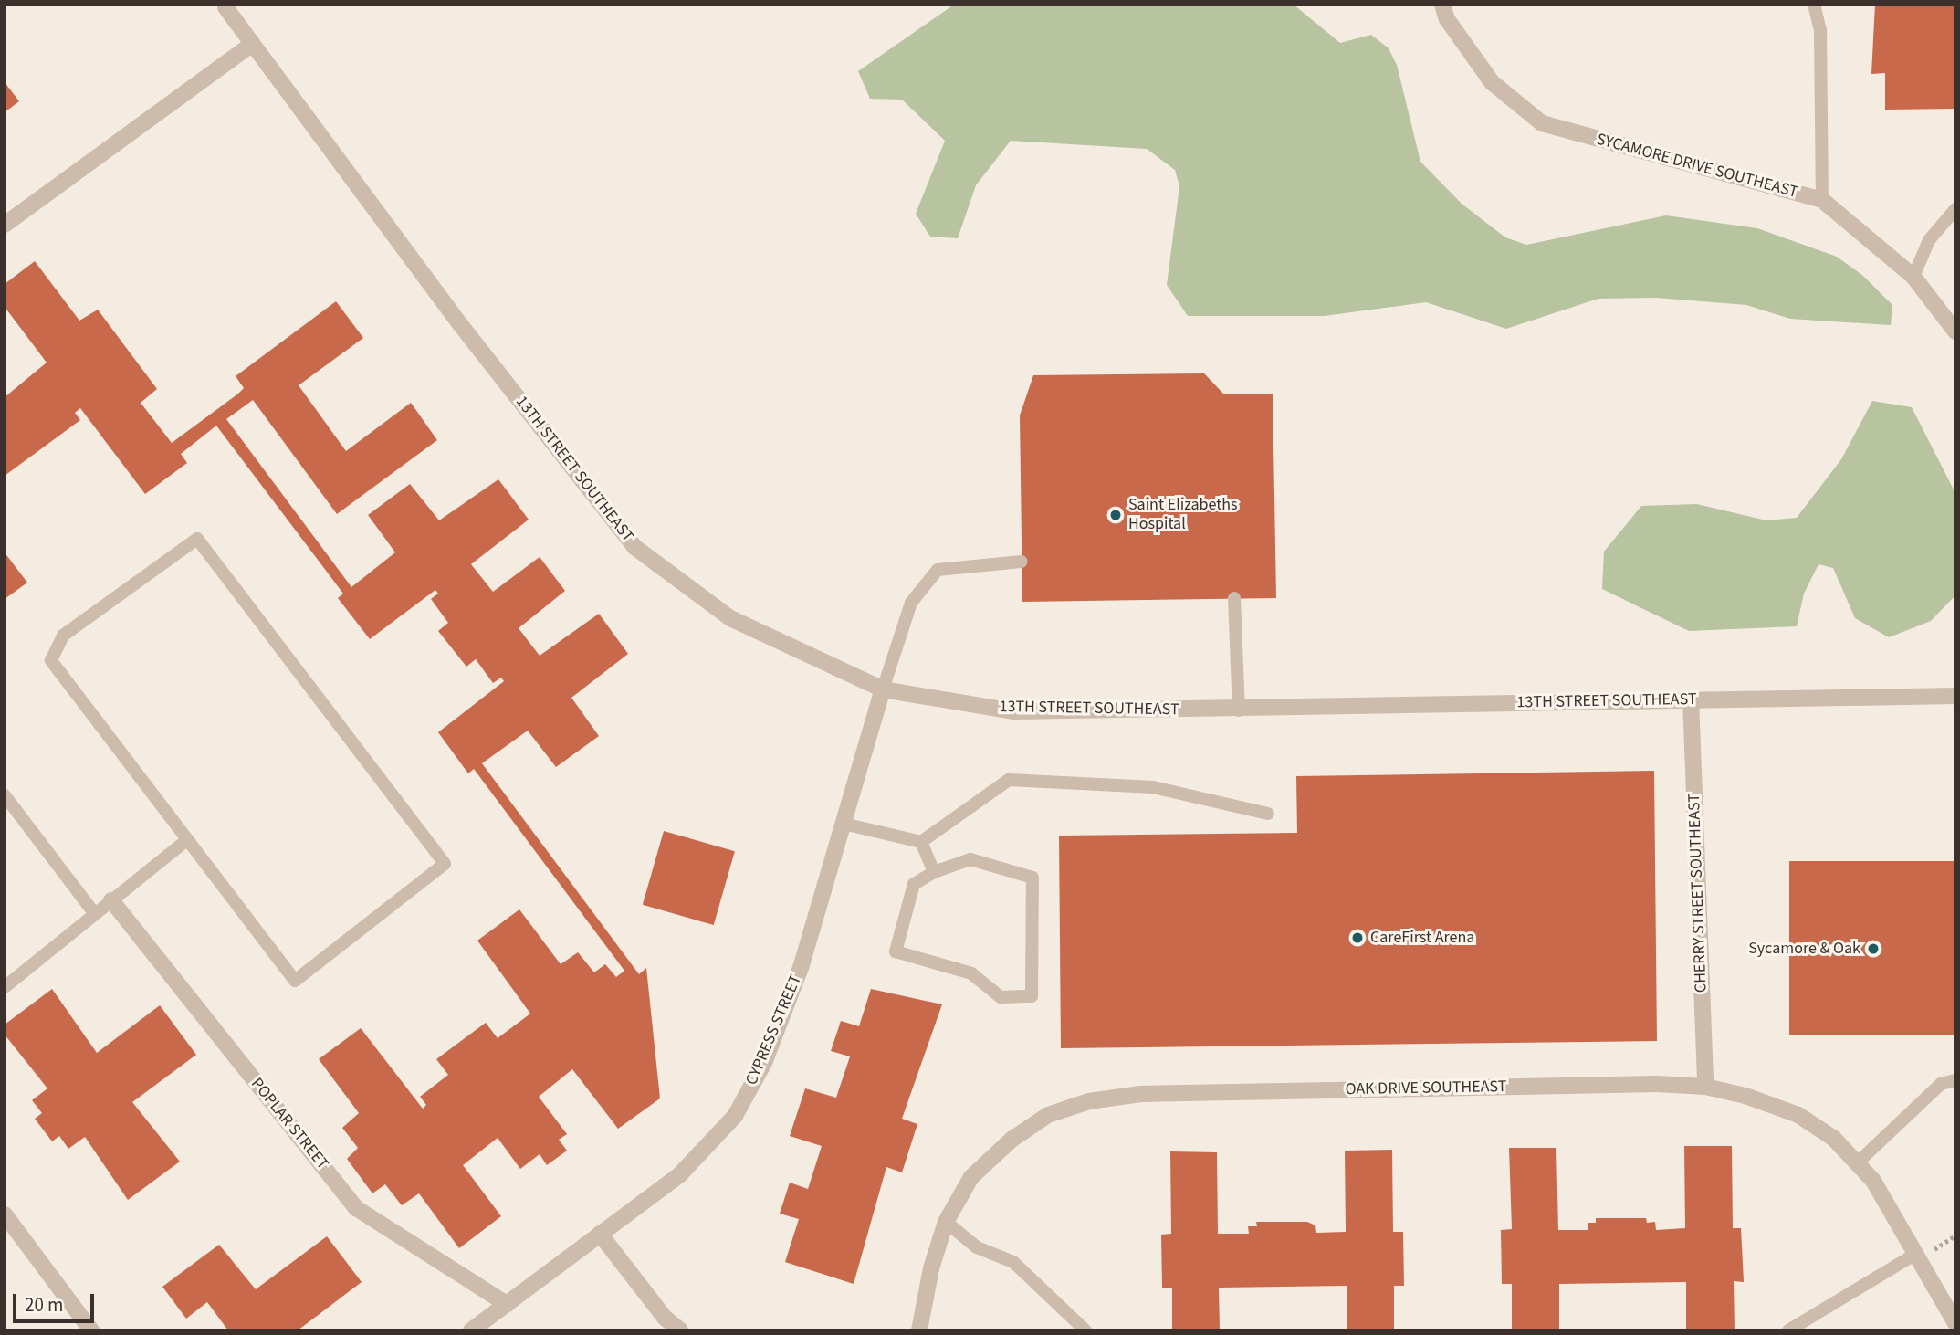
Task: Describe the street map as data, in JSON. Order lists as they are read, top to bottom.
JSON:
{
  "streets": {
    "street": [
      "SYCAMORE DRIVE SOUTHEAST",
      "13TH STREET SOUTHEAST",
      "CHERRY STREET SOUTHEAST",
      "CYPRESS STREET",
      "OAK DRIVE SOUTHEAST",
      "POPLAR STREET"
    ]
  },
  "crossings": [
    ["13TH STREET SOUTHEAST", "CHERRY STREET SOUTHEAST"],
    ["13TH STREET SOUTHEAST", "CYPRESS STREET"],
    ["CHERRY STREET SOUTHEAST", "OAK DRIVE SOUTHEAST"],
    ["CYPRESS STREET", "POPLAR STREET"]
  ],
  "places": ["Saint Elizabeths Hospital", "CareFirst Arena", "Sycamore & Oak"],
  "scale_bar": "20 m"
}
